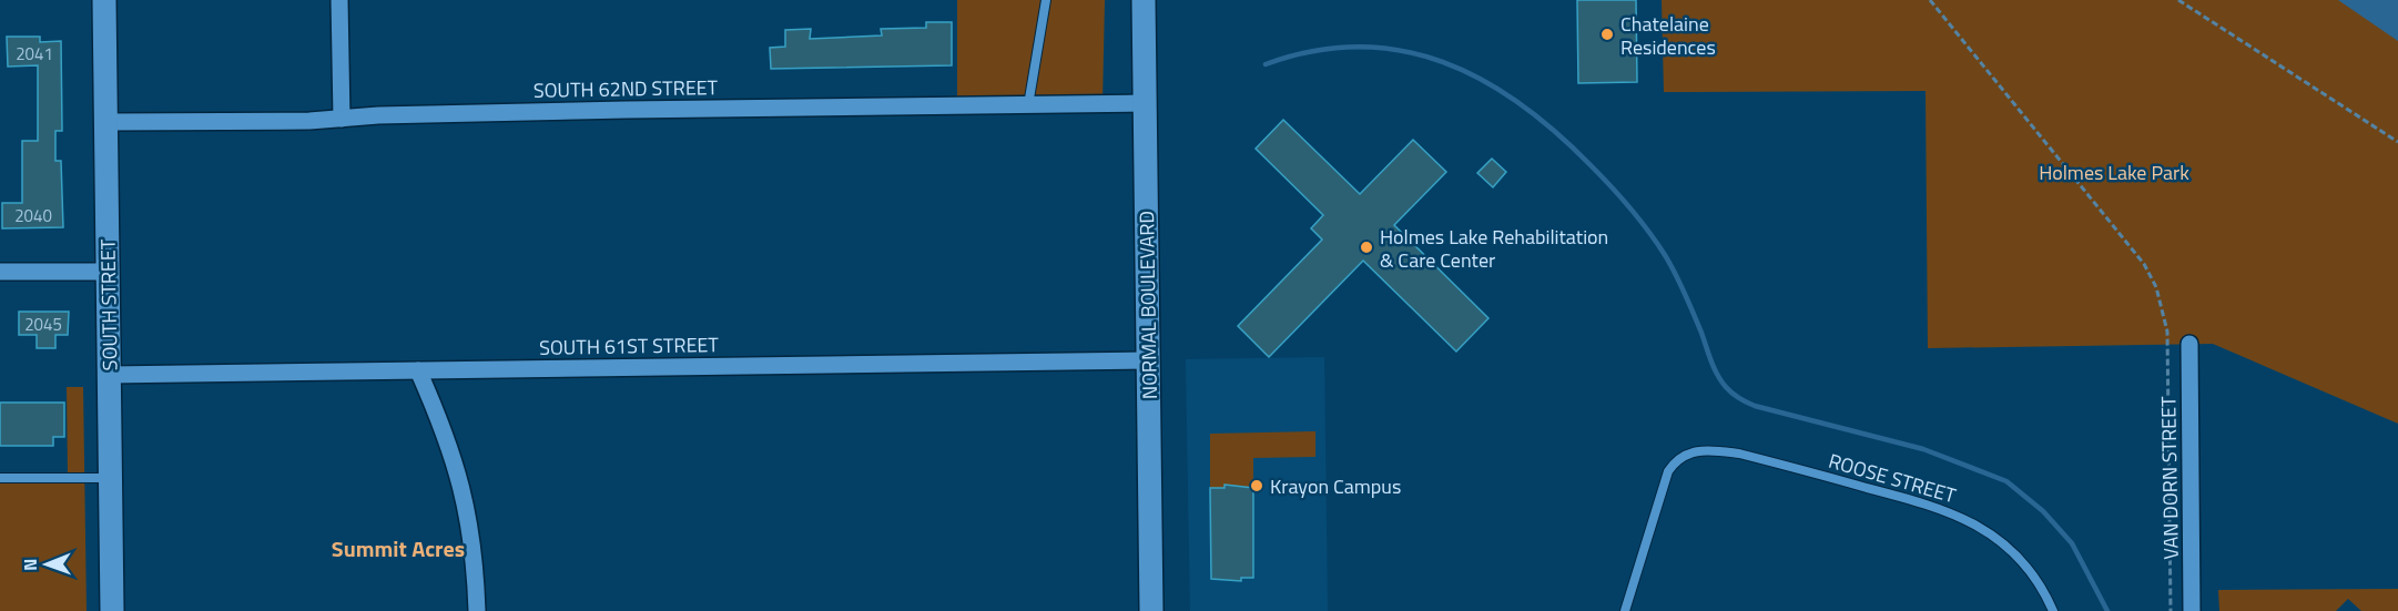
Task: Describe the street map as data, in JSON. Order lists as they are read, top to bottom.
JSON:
{
  "streets": {
    "main road": ["SOUTH STREET", "NORMAL BOULEVARD"],
    "street": ["SOUTH 62ND STREET", "SOUTH 61ST STREET", "VAN DORN STREET"],
    "lane": ["ROOSE STREET"]
  },
  "crossings": [
    ["SOUTH 62ND STREET", "SOUTH STREET"],
    ["SOUTH 62ND STREET", "NORMAL BOULEVARD"],
    ["SOUTH STREET", "SOUTH 61ST STREET"],
    ["NORMAL BOULEVARD", "SOUTH 61ST STREET"]
  ],
  "districts": ["Summit Acres"],
  "parks": ["Holmes Lake Park"],
  "places": ["Chatelaine Residences", "Holmes Lake Rehabilitation & Care Center", "Krayon Campus"],
  "house_numbers": ["2041", "2040", "2045"],
  "north": "left"
}
